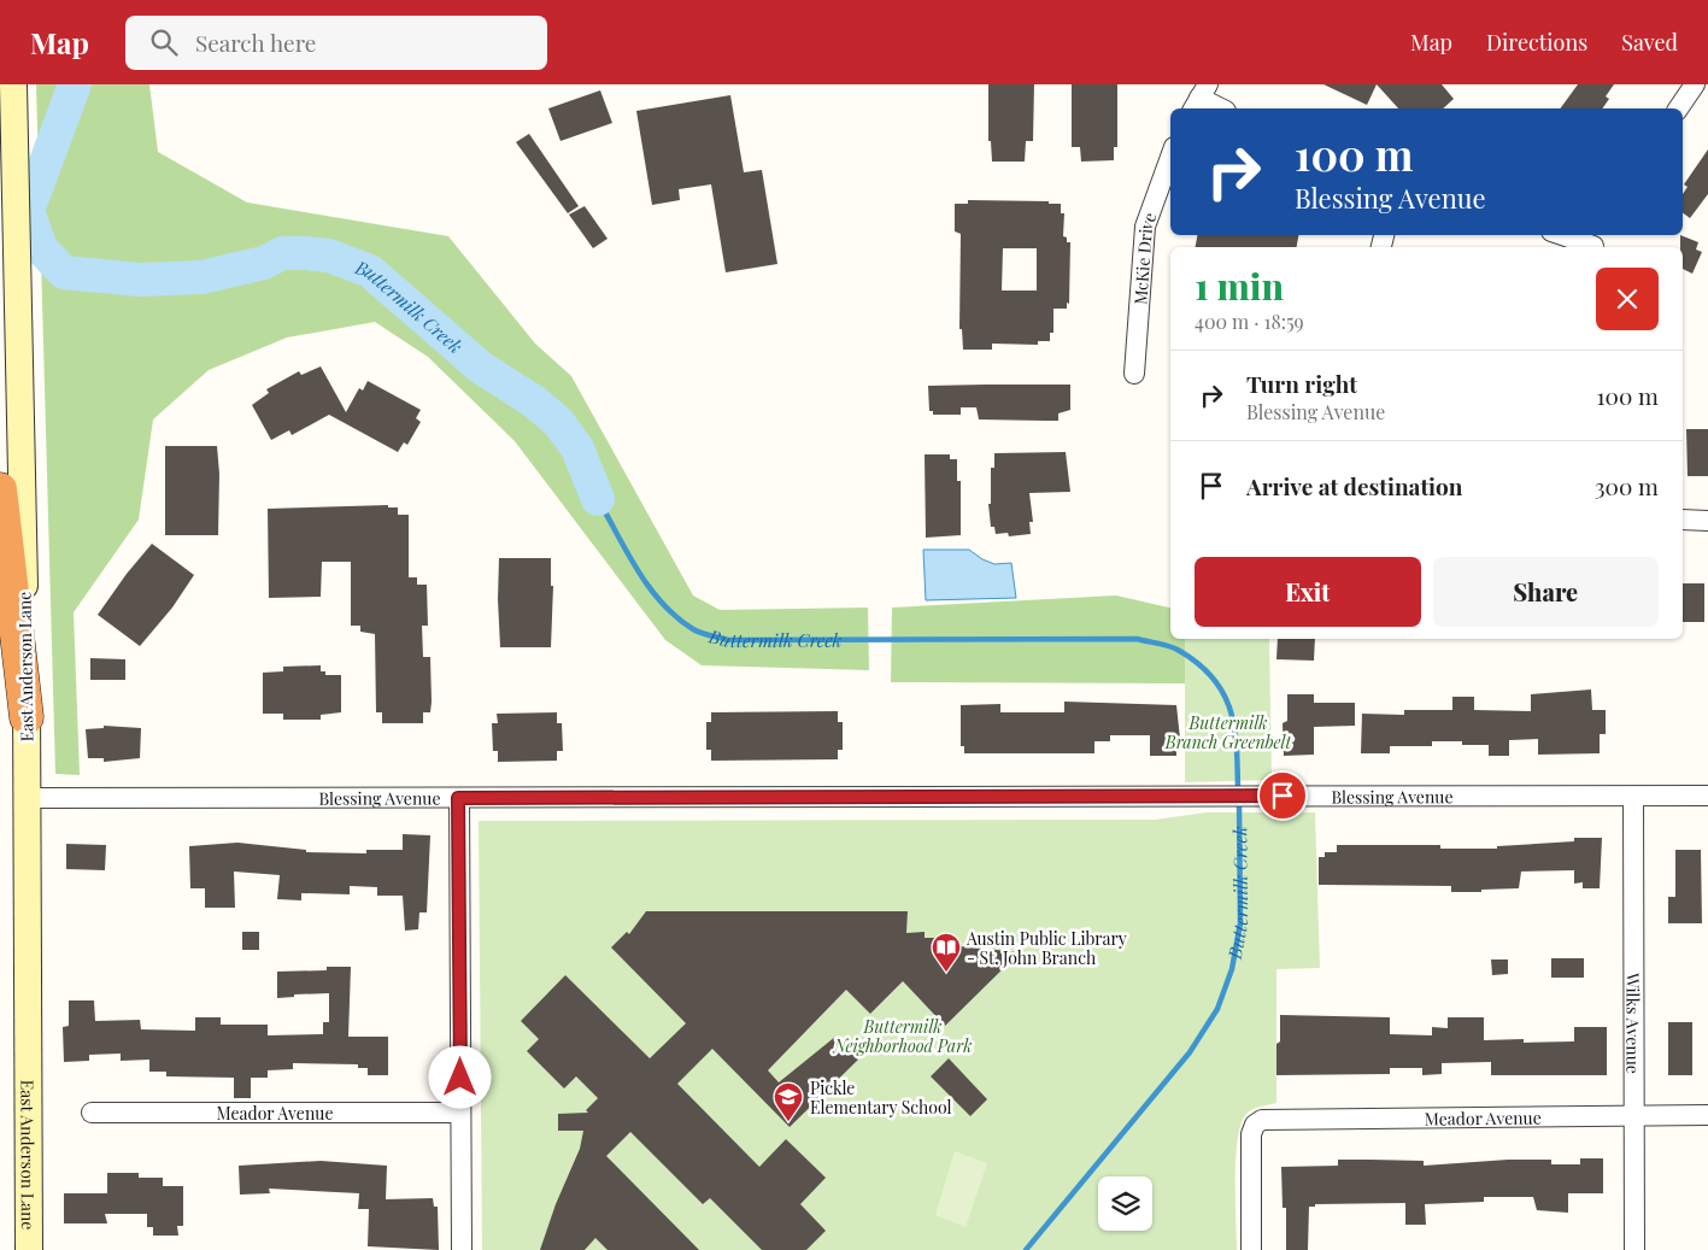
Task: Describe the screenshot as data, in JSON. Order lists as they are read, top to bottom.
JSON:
{
  "streets": {
    "main road": ["East Anderson Lane"],
    "street": [
      "McKie Drive",
      "Blessing Avenue",
      "Wilks Avenue",
      "Meador Avenue"
    ]
  },
  "crossings": [
    ["East Anderson Lane", "Blessing Avenue"],
    ["Blessing Avenue", "Wilks Avenue"],
    ["Wilks Avenue", "Meador Avenue"]
  ],
  "water": ["Buttermilk Creek"],
  "parks": ["Buttermilk Branch Greenbelt", "Buttermilk Neighborhood Park"],
  "places": {
    "library": ["Austin Public Library - St. John Branch"],
    "school or university": ["Pickle Elementary School"]
  },
  "page": {
    "header": "Map",
    "search": "Search here",
    "nav": ["Map", "Directions", "Saved"],
    "turn": ["100 m", "Blessing Avenue"],
    "heading": ["1 min", "400 m · 18:59"],
    "list": [
      {
        "name": "Turn right",
        "note": "Blessing Avenue",
        "value": "100 m"
      },
      {
        "name": "Arrive at destination",
        "value": "300 m"
      }
    ],
    "buttons": ["Exit", "Share"]
  }
}
